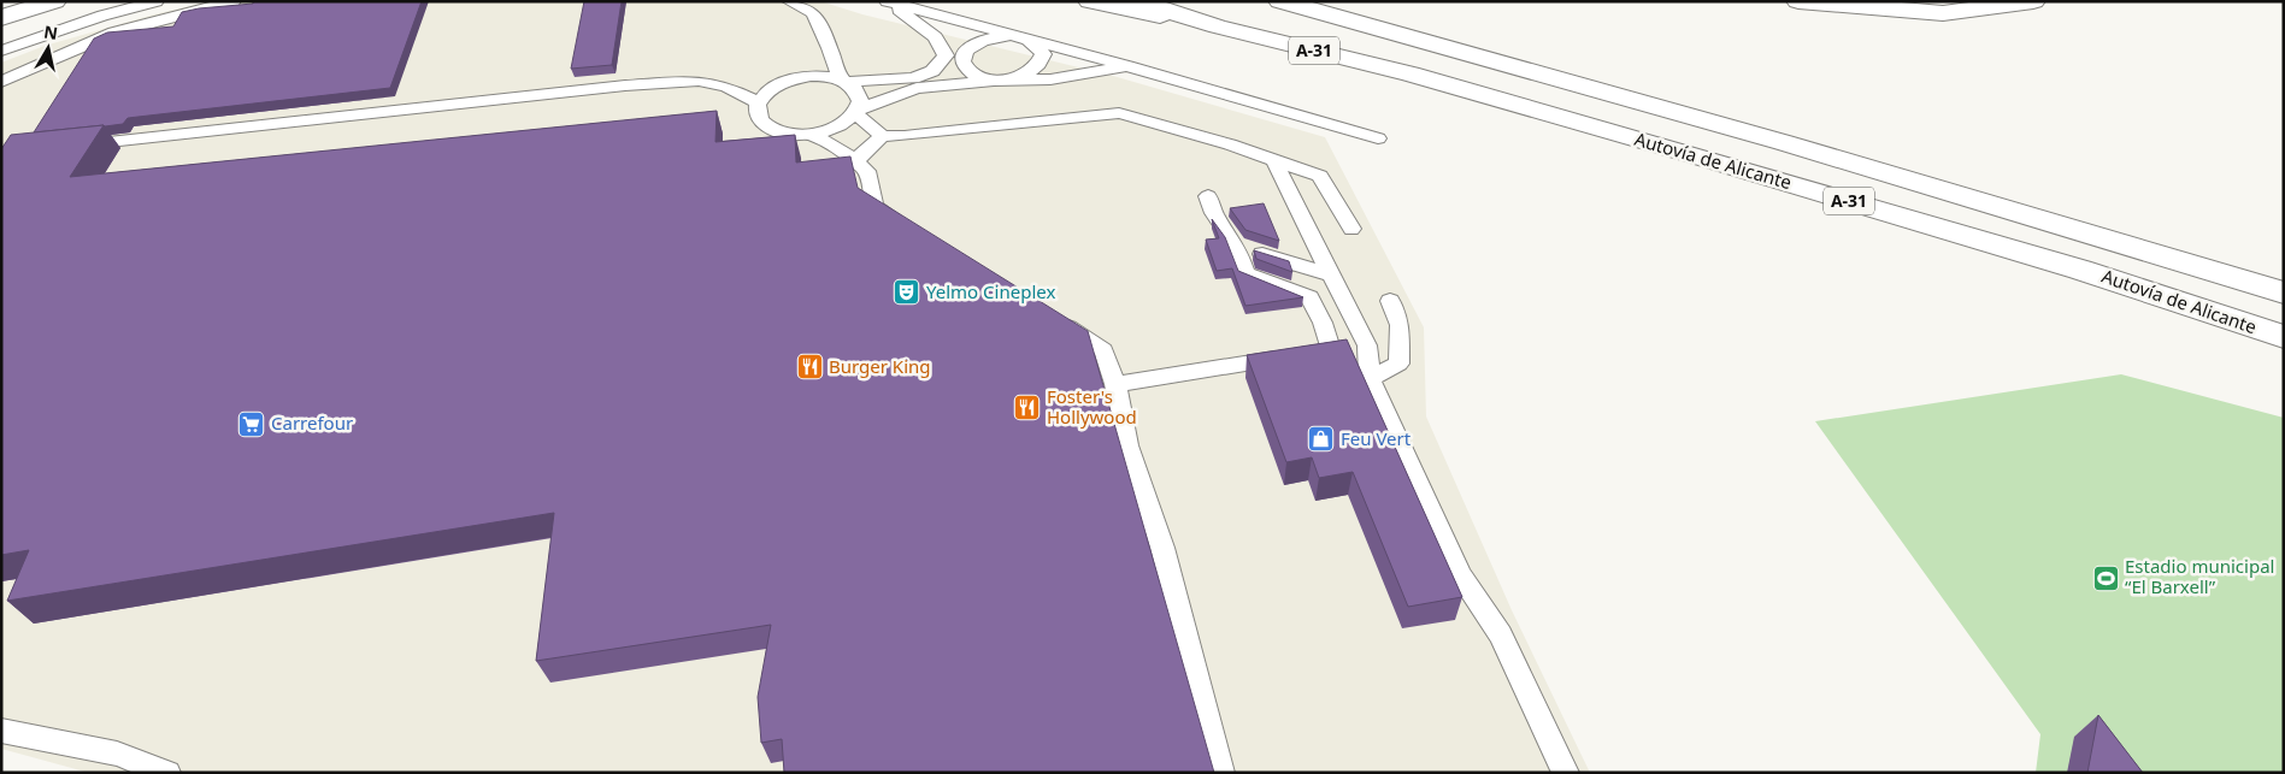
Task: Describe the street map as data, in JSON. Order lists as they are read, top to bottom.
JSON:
{
  "streets": {
    "main road": ["A-31", "Autovía de Alicante"]
  },
  "places": {
    "theatre": ["Yelmo Cineplex"],
    "restaurant": ["Burger King", "Foster's Hollywood"],
    "supermarket": ["Carrefour"],
    "shop": ["Feu Vert"],
    "sports": ["Estadio municipal “El Barxell”"]
  },
  "north": "top"
}
